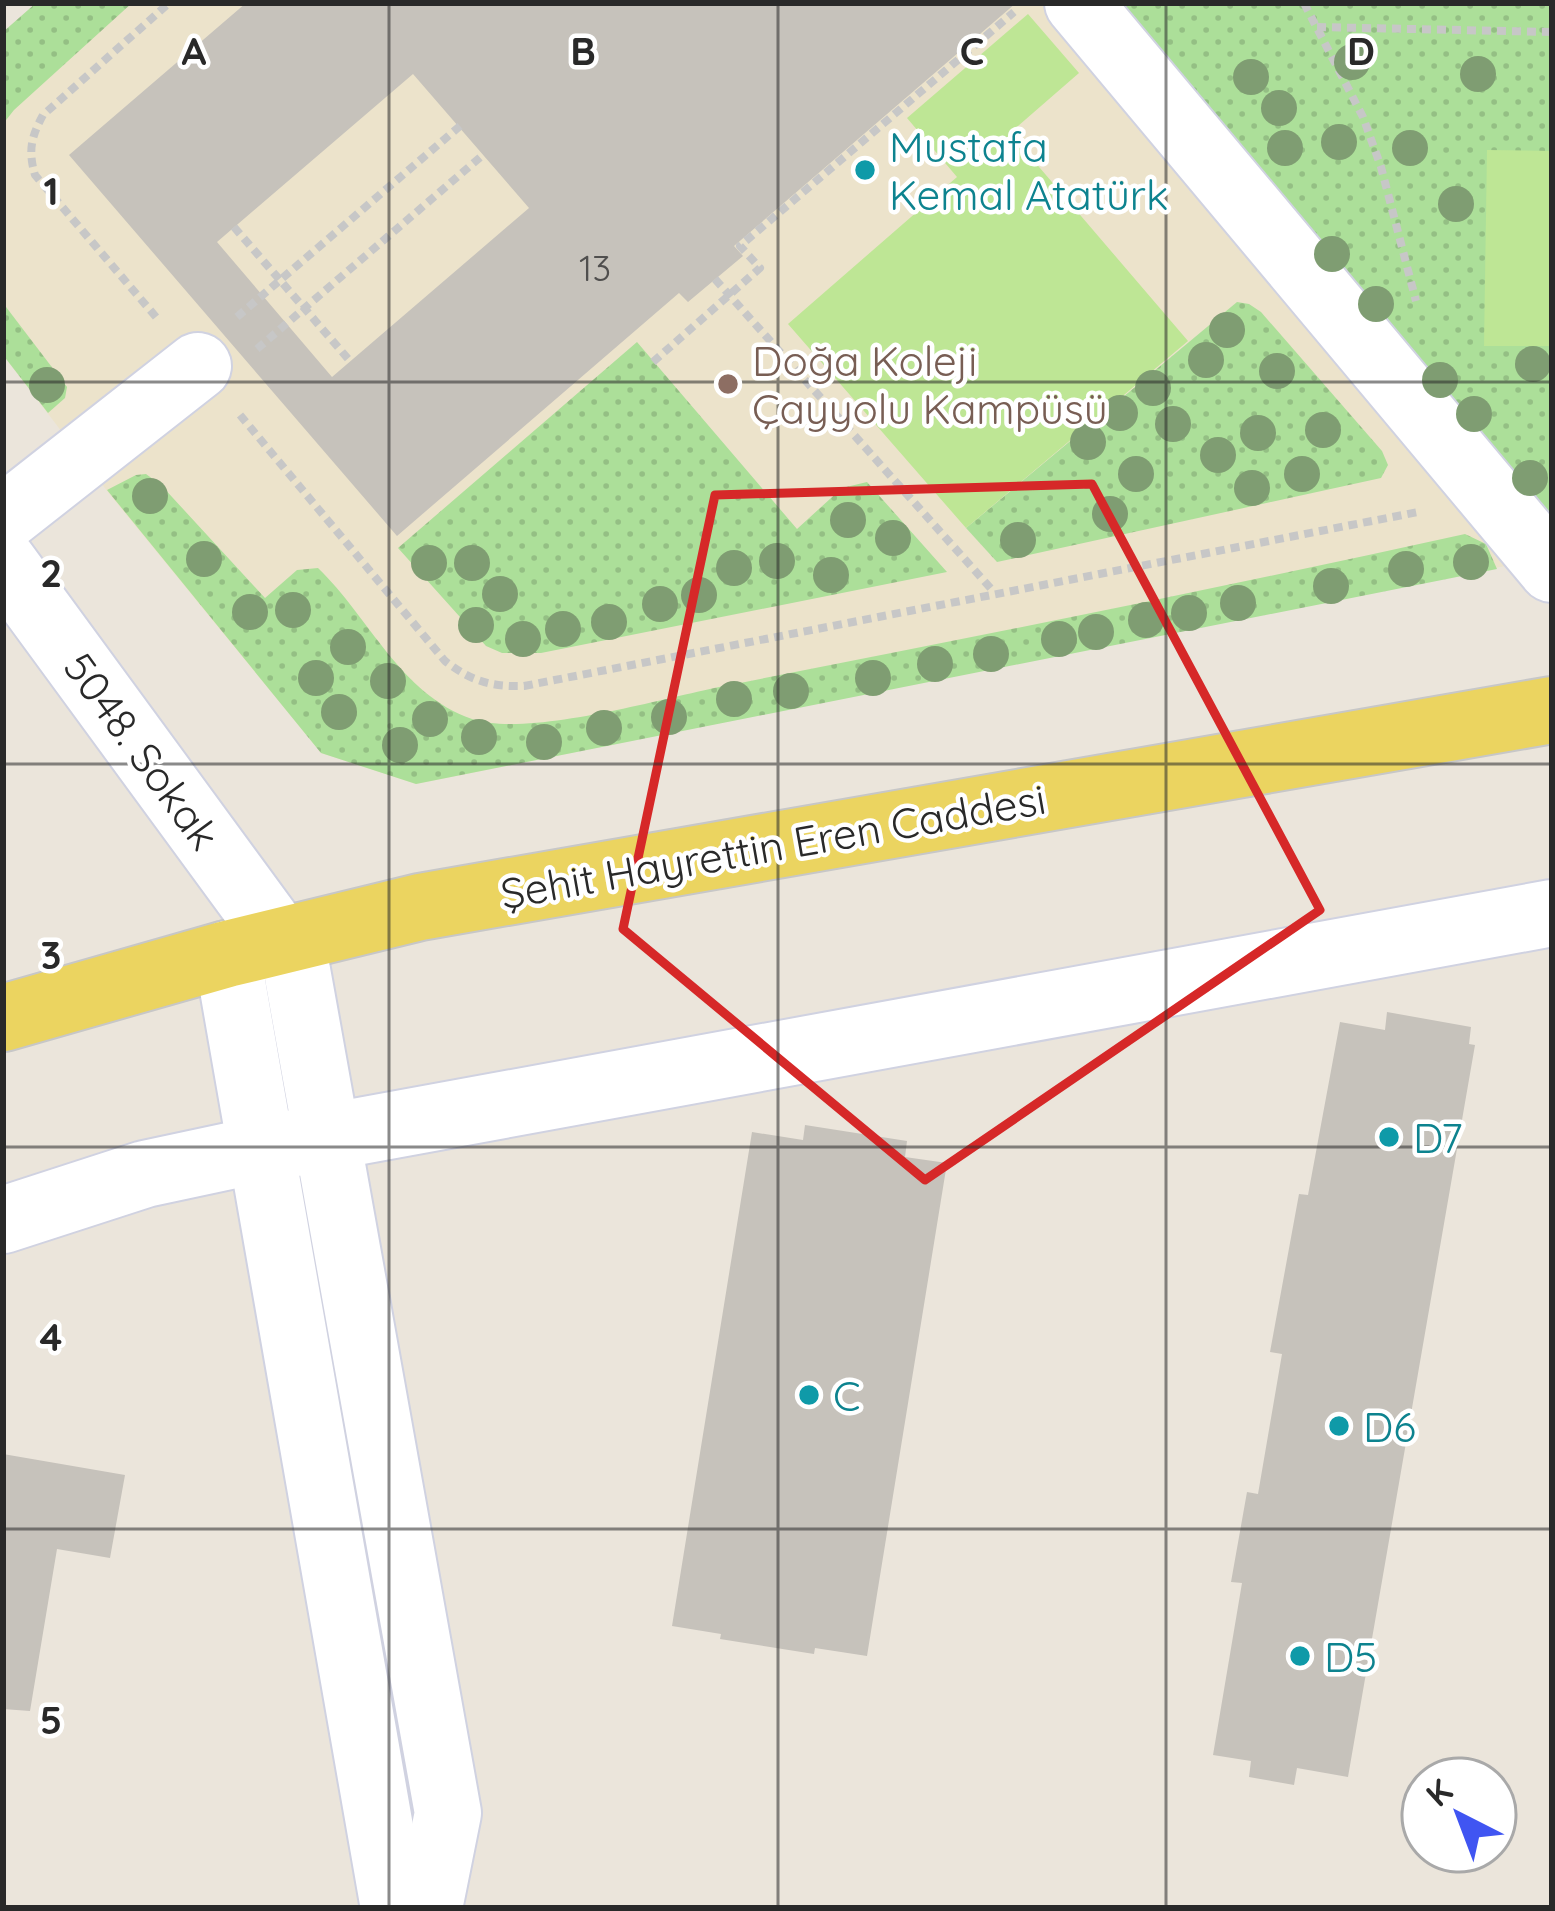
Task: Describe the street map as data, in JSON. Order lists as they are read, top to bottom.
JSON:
{
  "streets": {
    "main road": ["Şehit Hayrettin Eren Caddesi"],
    "street": ["5048. Sokak"]
  },
  "crossings": [
    ["5048. Sokak", "Şehit Hayrettin Eren Caddesi"]
  ],
  "places": [
    "Mustafa Kemal Atatürk",
    "Doğa Koleji Çayyolu Kampüsü",
    "D7",
    "C",
    "D6",
    "D5"
  ],
  "house_numbers": ["13"],
  "north": "top left",
  "grid": {
    "columns": [
      "A",
      "B",
      "C",
      "D"
    ],
    "rows": [
      "1",
      "2",
      "3",
      "4",
      "5"
    ]
  }
}
